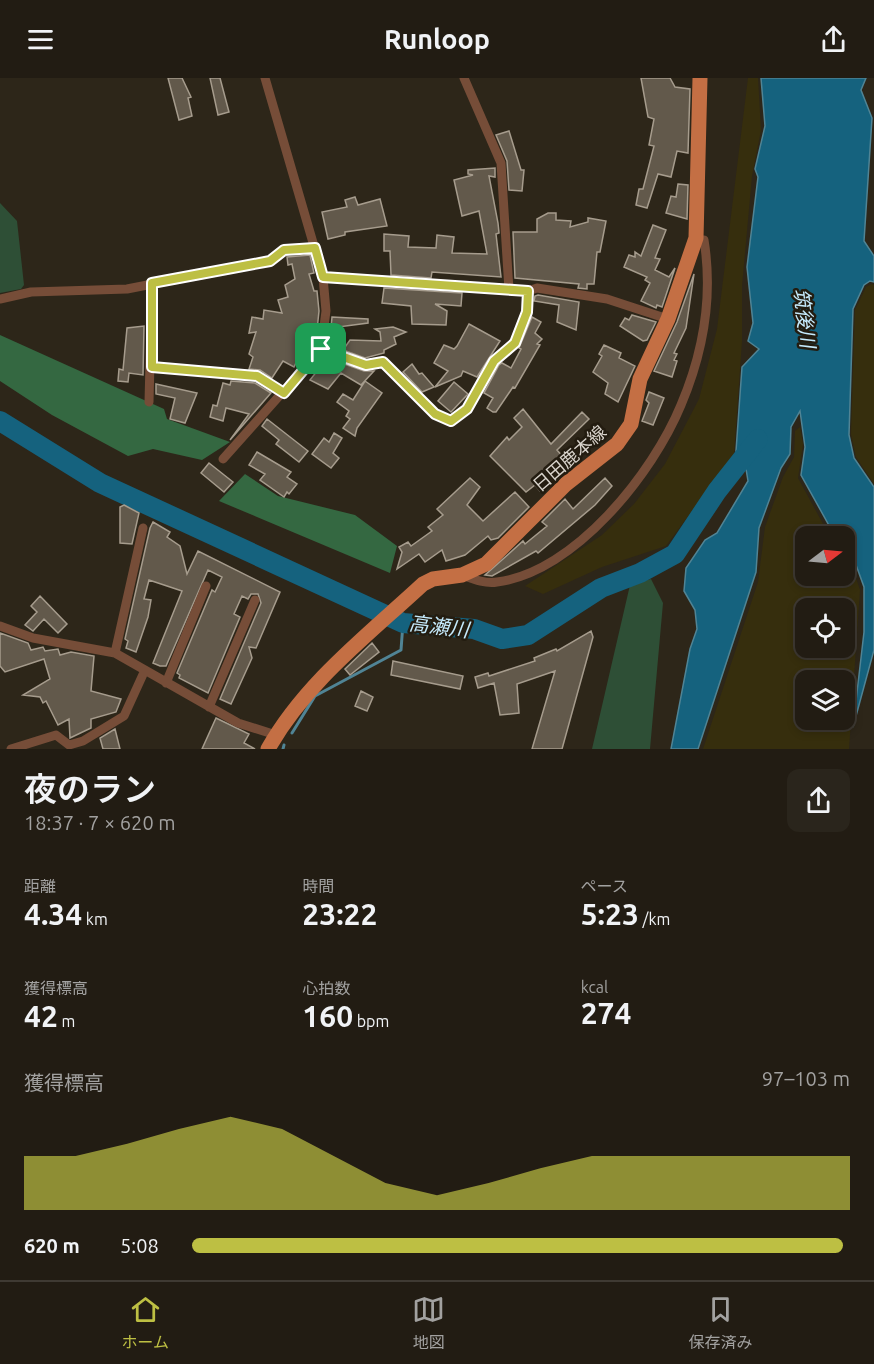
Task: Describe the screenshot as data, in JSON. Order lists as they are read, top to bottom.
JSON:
{
  "streets": {
    "main road": ["日田鹿本線"]
  },
  "water": ["筑後川", "高瀬川"],
  "north": "right",
  "page": {
    "header": "Runloop",
    "heading": ["夜のラン", "18:37 · 7 × 620 m"],
    "stats": [
      ["距離", "4.34 km"],
      ["時間", "23:22"],
      ["ペース", "5:23 /km"],
      ["獲得標高", "42 m"],
      ["心拍数", "160 bpm"],
      ["kcal", "274"]
    ],
    "chart": ["獲得標高", "97–103 m"],
    "list": [
      {
        "name": "620 m",
        "note": "5:08"
      }
    ],
    "tabs": ["ホーム", "地図", "保存済み"]
  }
}
